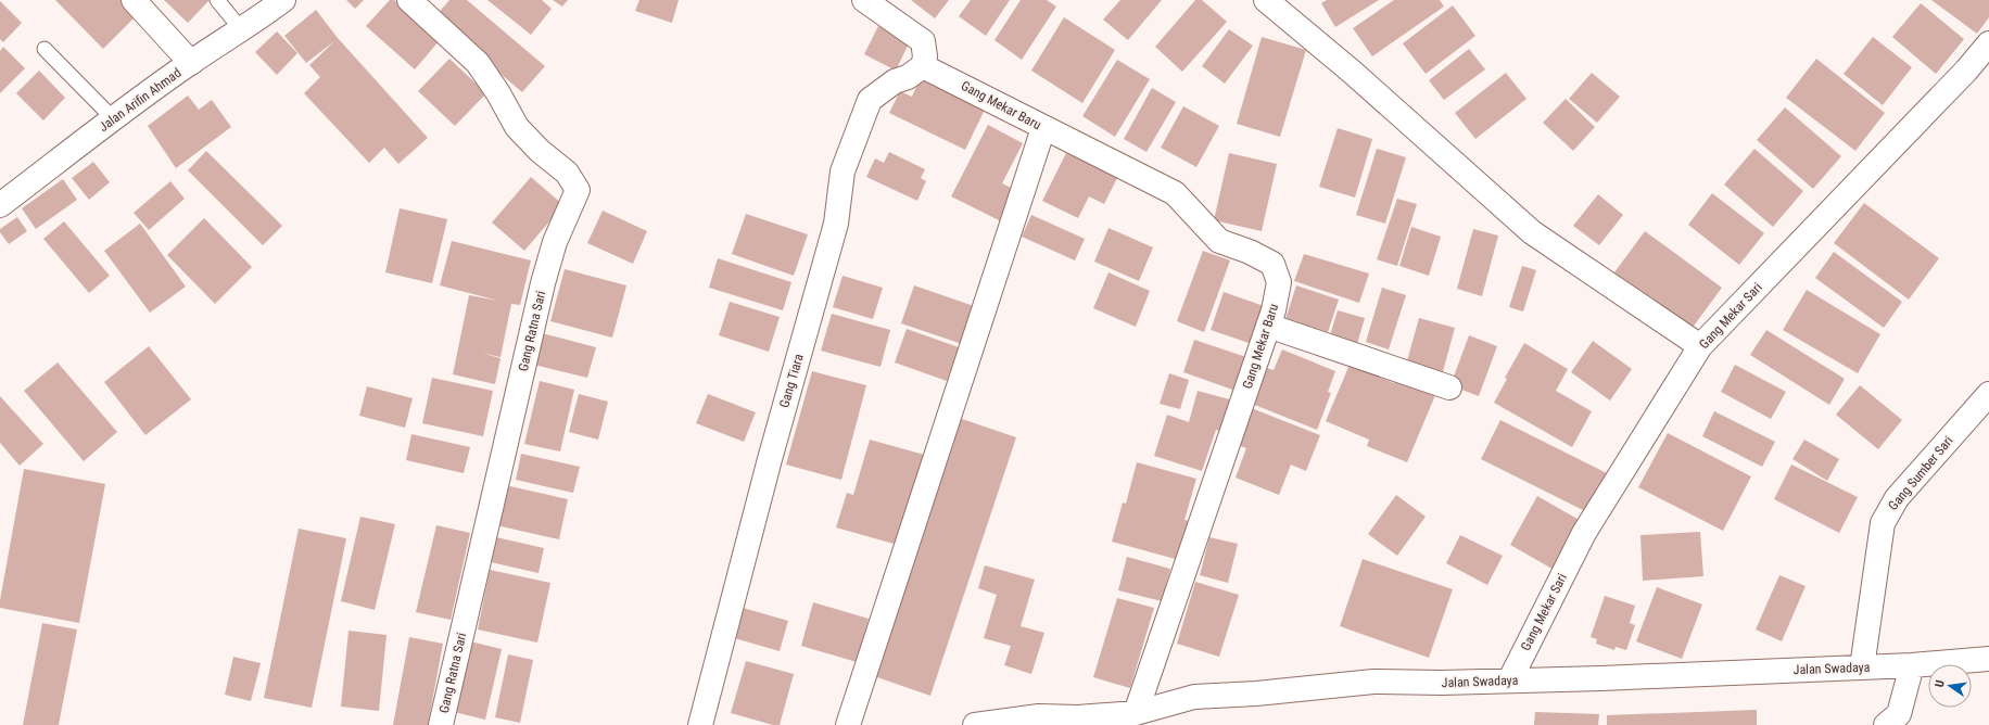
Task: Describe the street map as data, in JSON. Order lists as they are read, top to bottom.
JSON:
{
  "streets": {
    "street": [
      "Jalan Arifin Ahmad",
      "Gang Mekar Baru",
      "Gang Mekar Sari",
      "Gang Ratna Sari",
      "Gang Tiara",
      "Gang Sumber Sari",
      "Jalan Swadaya"
    ]
  },
  "crossings": [
    ["Gang Mekar Baru", "Gang Tiara"],
    ["Gang Mekar Baru", "Jalan Swadaya"],
    ["Gang Mekar Sari", "Jalan Swadaya"],
    ["Gang Sumber Sari", "Jalan Swadaya"]
  ],
  "north": "left"
}
